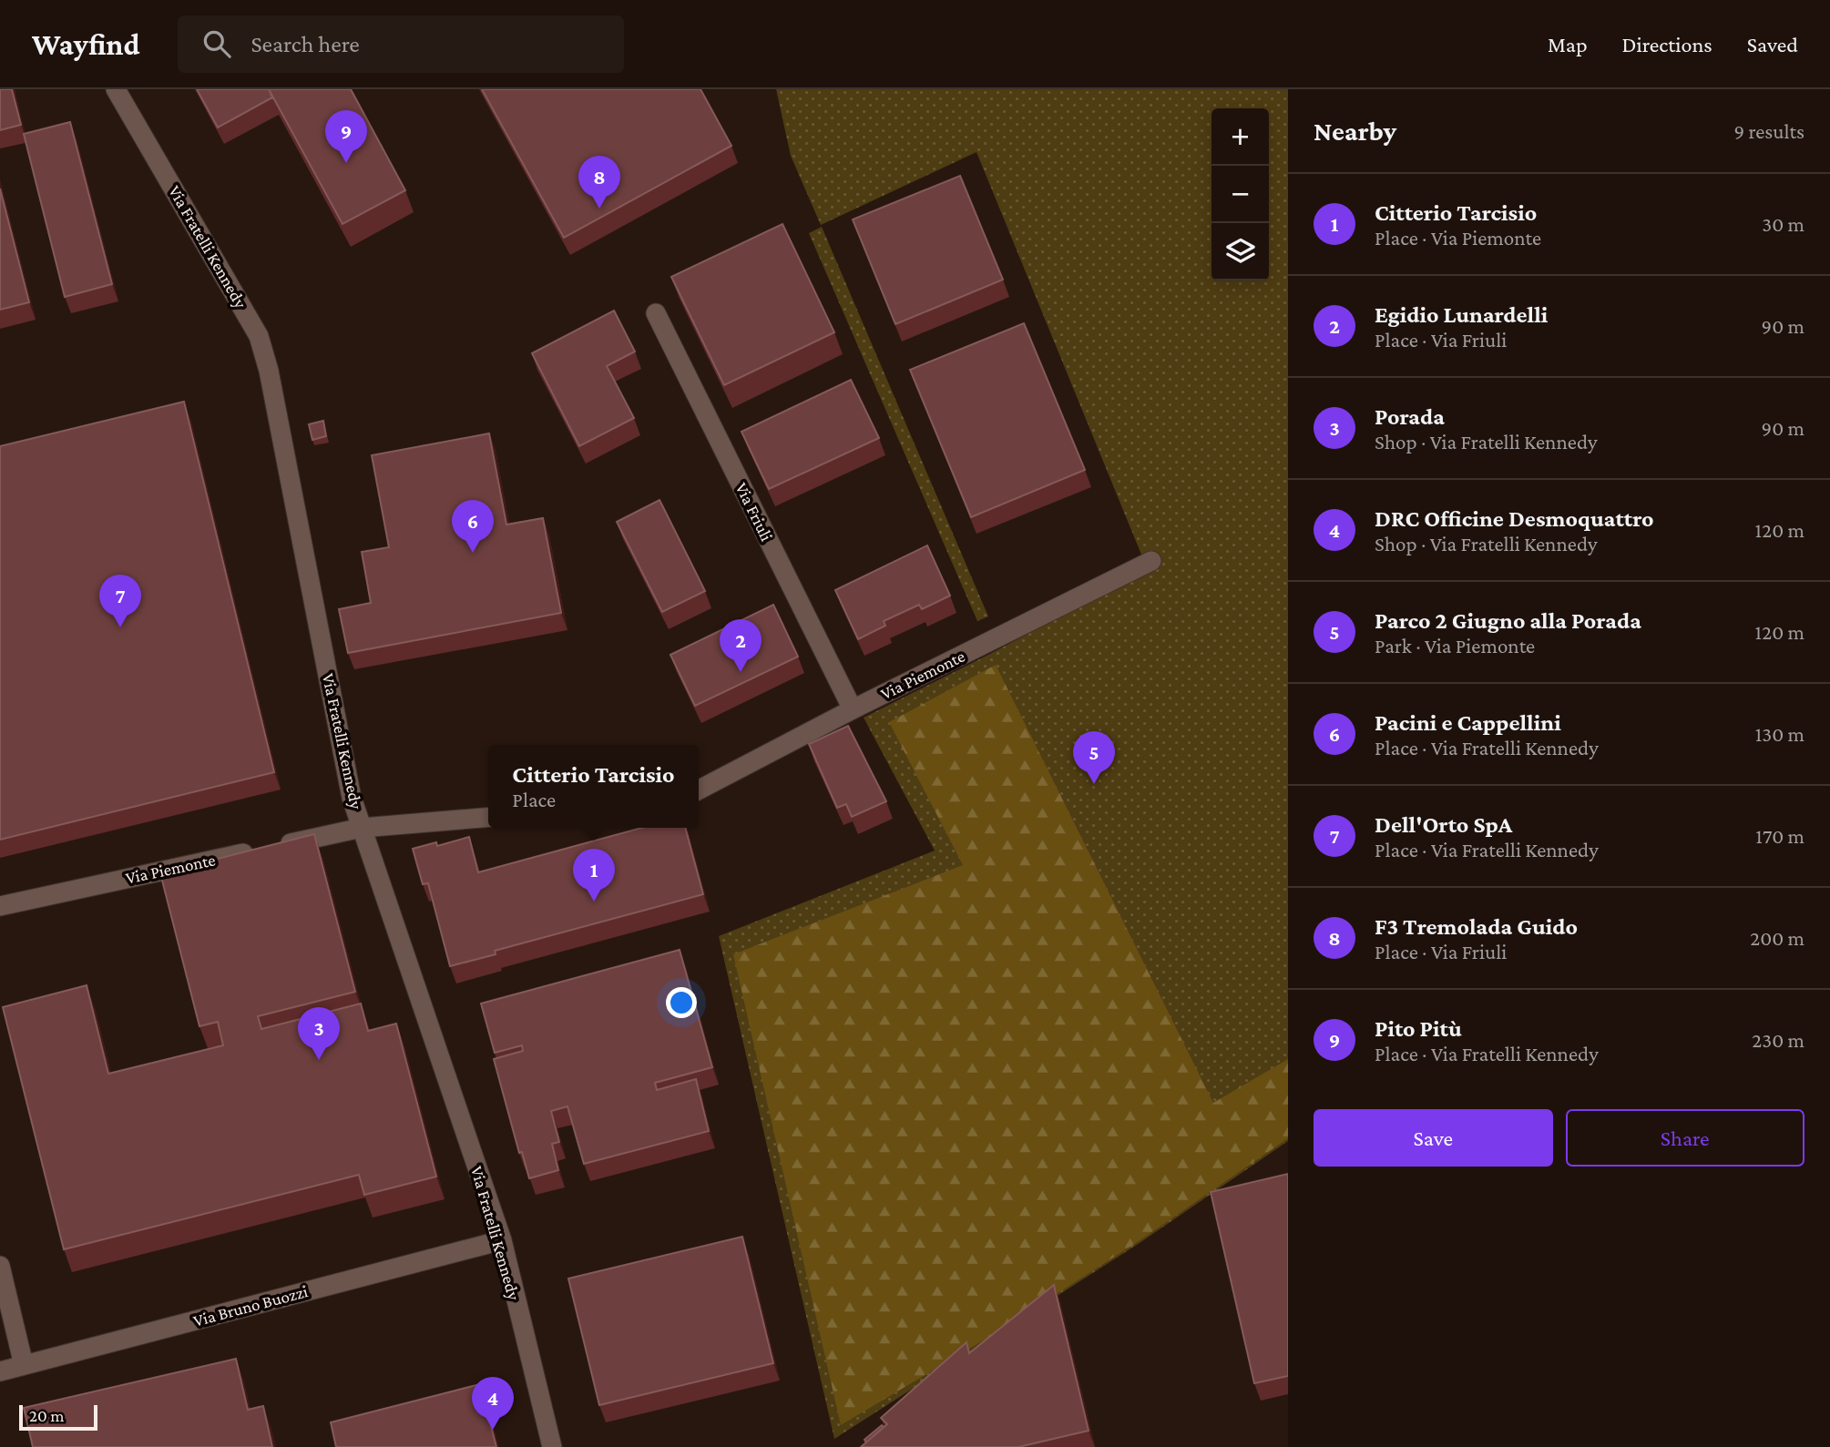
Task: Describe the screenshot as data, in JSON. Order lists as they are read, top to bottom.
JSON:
{
  "streets": {
    "street": [
      "Via Fratelli Kennedy",
      "Via Friuli",
      "Via Piemonte",
      "Via Bruno Buozzi"
    ]
  },
  "crossings": [
    ["Via Fratelli Kennedy", "Via Piemonte"],
    ["Via Fratelli Kennedy", "Via Bruno Buozzi"],
    ["Via Friuli", "Via Piemonte"]
  ],
  "scale_bar": "20 m",
  "page": {
    "header": "Wayfind",
    "search": "Search here",
    "nav": ["Map", "Directions", "Saved"],
    "heading": ["Nearby", "9 results"],
    "map_buttons": ["+", "−"],
    "pins": [
      "9",
      "8",
      "6",
      "7",
      "2",
      "5",
      "1",
      "3",
      "4"
    ],
    "list": [
      {
        "mark": "1",
        "name": "Citterio Tarcisio",
        "note": "Place · Via Piemonte",
        "value": "30 m"
      },
      {
        "mark": "2",
        "name": "Egidio Lunardelli",
        "note": "Place · Via Friuli",
        "value": "90 m"
      },
      {
        "mark": "3",
        "name": "Porada",
        "note": "Shop · Via Fratelli Kennedy",
        "value": "90 m"
      },
      {
        "mark": "4",
        "name": "DRC Officine Desmoquattro",
        "note": "Shop · Via Fratelli Kennedy",
        "value": "120 m"
      },
      {
        "mark": "5",
        "name": "Parco 2 Giugno alla Porada",
        "note": "Park · Via Piemonte",
        "value": "120 m"
      },
      {
        "mark": "6",
        "name": "Pacini e Cappellini",
        "note": "Place · Via Fratelli Kennedy",
        "value": "130 m"
      },
      {
        "mark": "7",
        "name": "Dell'Orto SpA",
        "note": "Place · Via Fratelli Kennedy",
        "value": "170 m"
      },
      {
        "mark": "8",
        "name": "F3 Tremolada Guido",
        "note": "Place · Via Friuli",
        "value": "200 m"
      },
      {
        "mark": "9",
        "name": "Pito Pitù",
        "note": "Place · Via Fratelli Kennedy",
        "value": "230 m"
      }
    ],
    "popup": ["Citterio Tarcisio", "Place"],
    "buttons": ["Save", "Share"],
    "scale": "20 m"
  }
}
